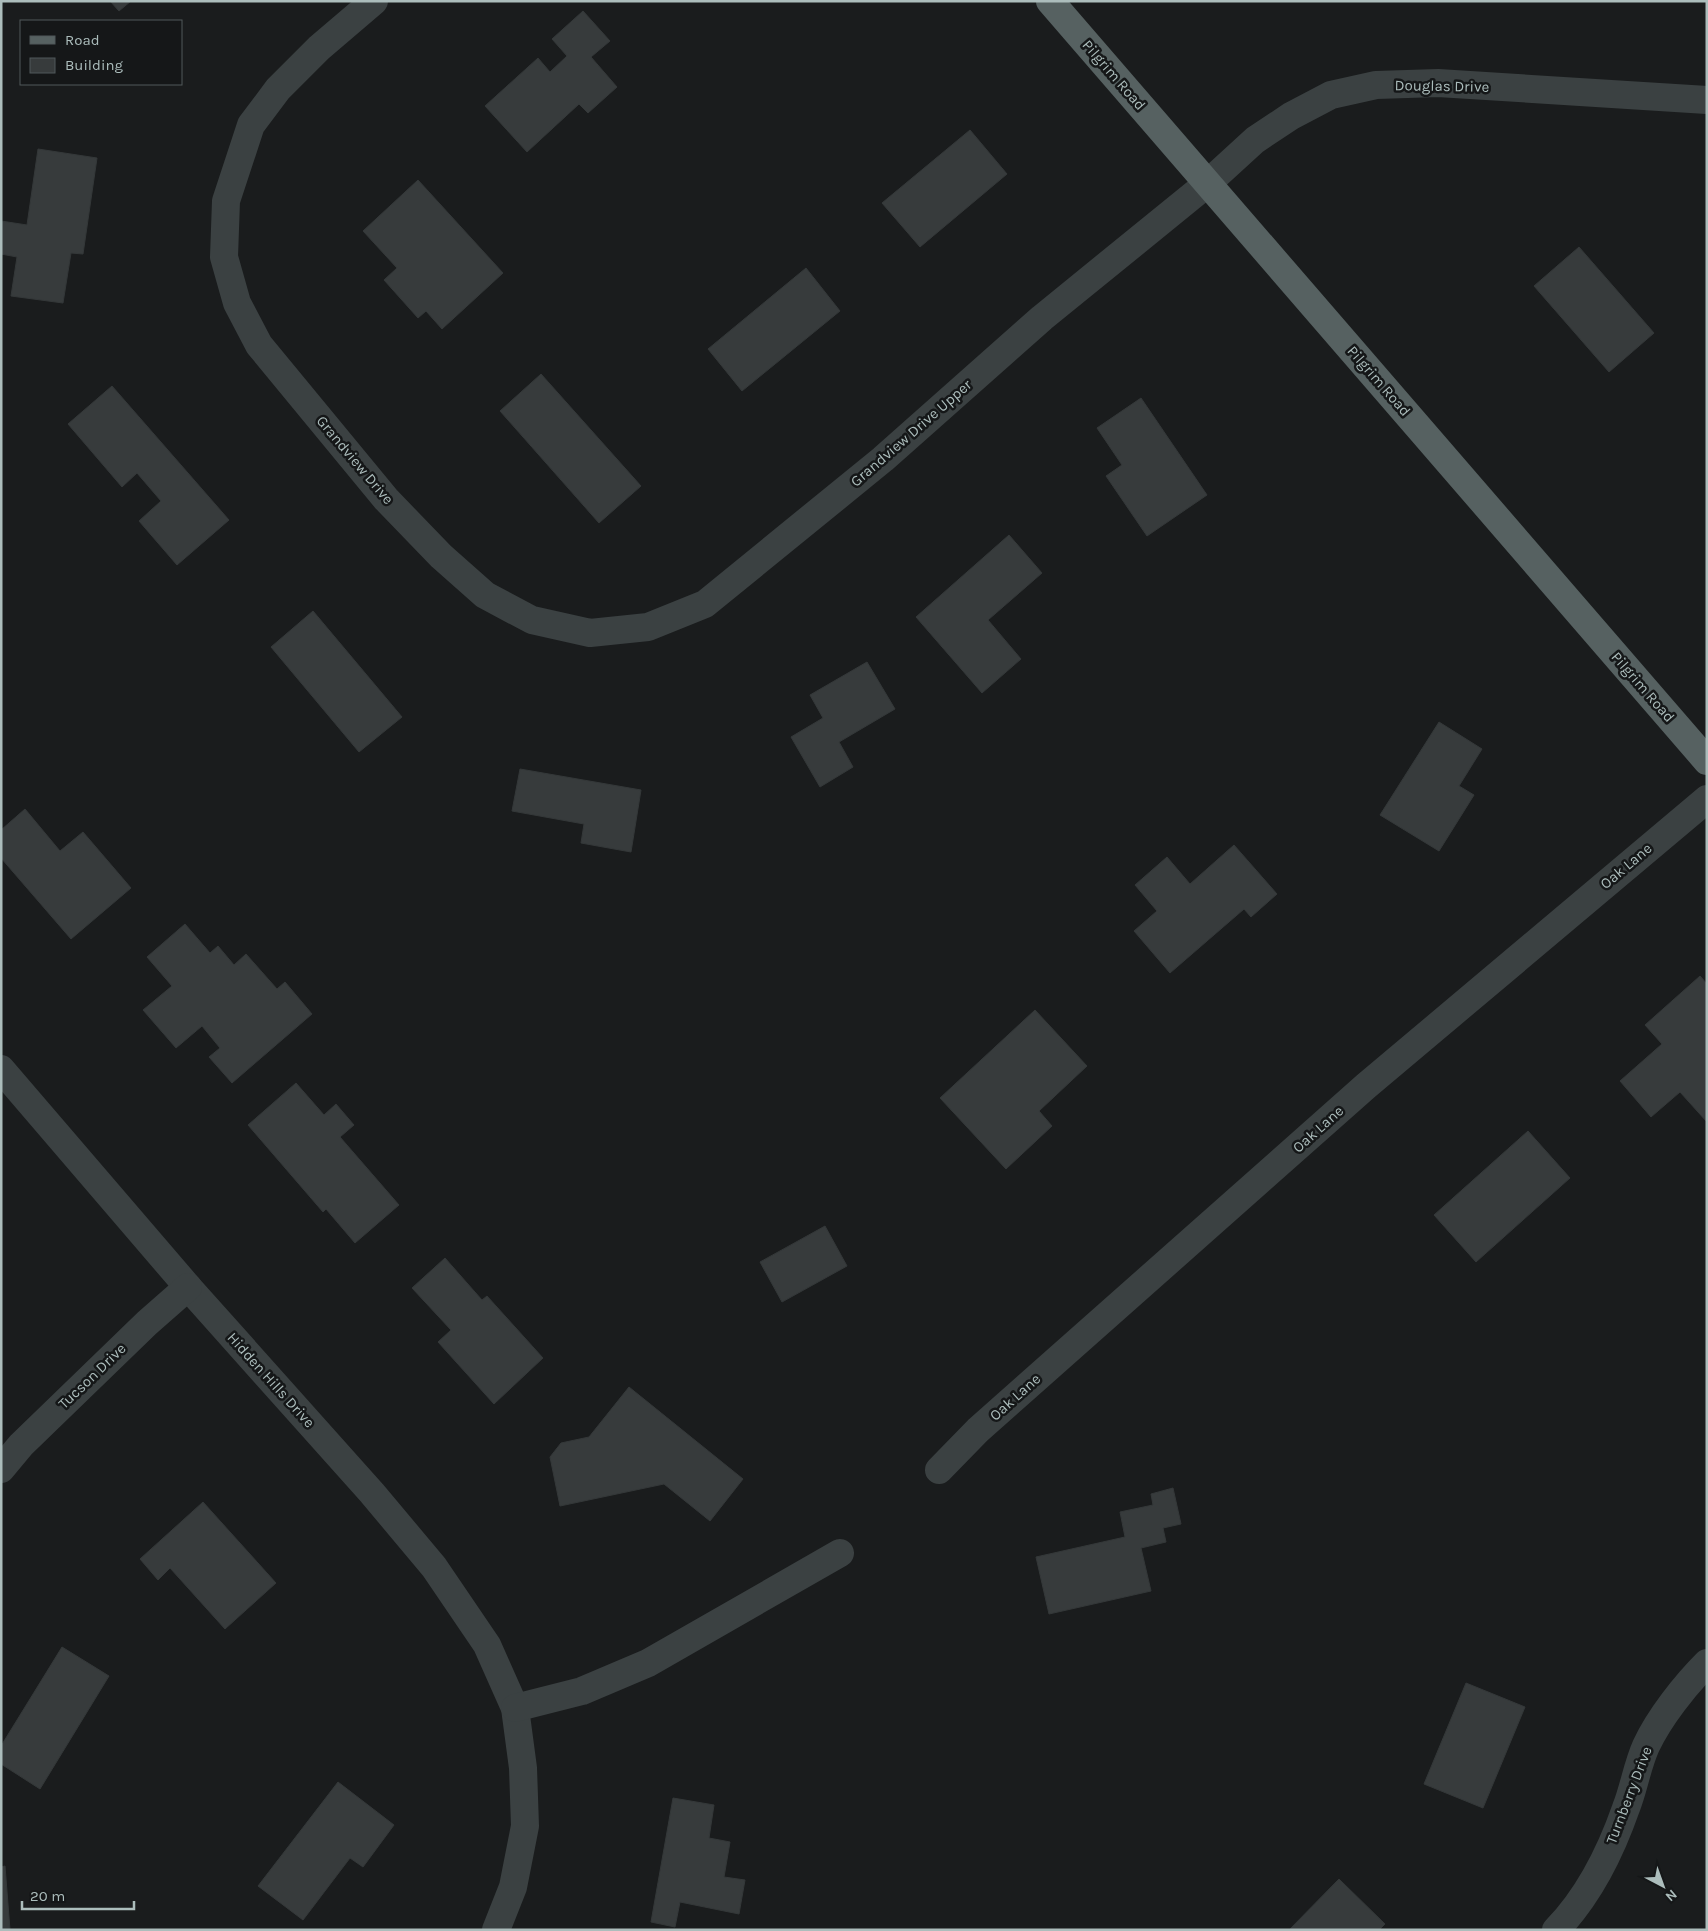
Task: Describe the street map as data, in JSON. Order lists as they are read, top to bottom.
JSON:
{
  "streets": {
    "main road": ["Pilgrim Road"],
    "street": [
      "Douglas Drive",
      "Grandview Drive Upper",
      "Grandview Drive",
      "Oak Lane",
      "Tucson Drive",
      "Hidden Hills Drive",
      "Turnberry Drive"
    ]
  },
  "crossings": [
    ["Pilgrim Road", "Douglas Drive"],
    ["Pilgrim Road", "Grandview Drive Upper"],
    ["Douglas Drive", "Grandview Drive Upper"],
    ["Grandview Drive Upper", "Grandview Drive"],
    ["Tucson Drive", "Hidden Hills Drive"]
  ],
  "legend": ["Road", "Building"],
  "scale_bar": "20 m",
  "north": "bottom right"
}
